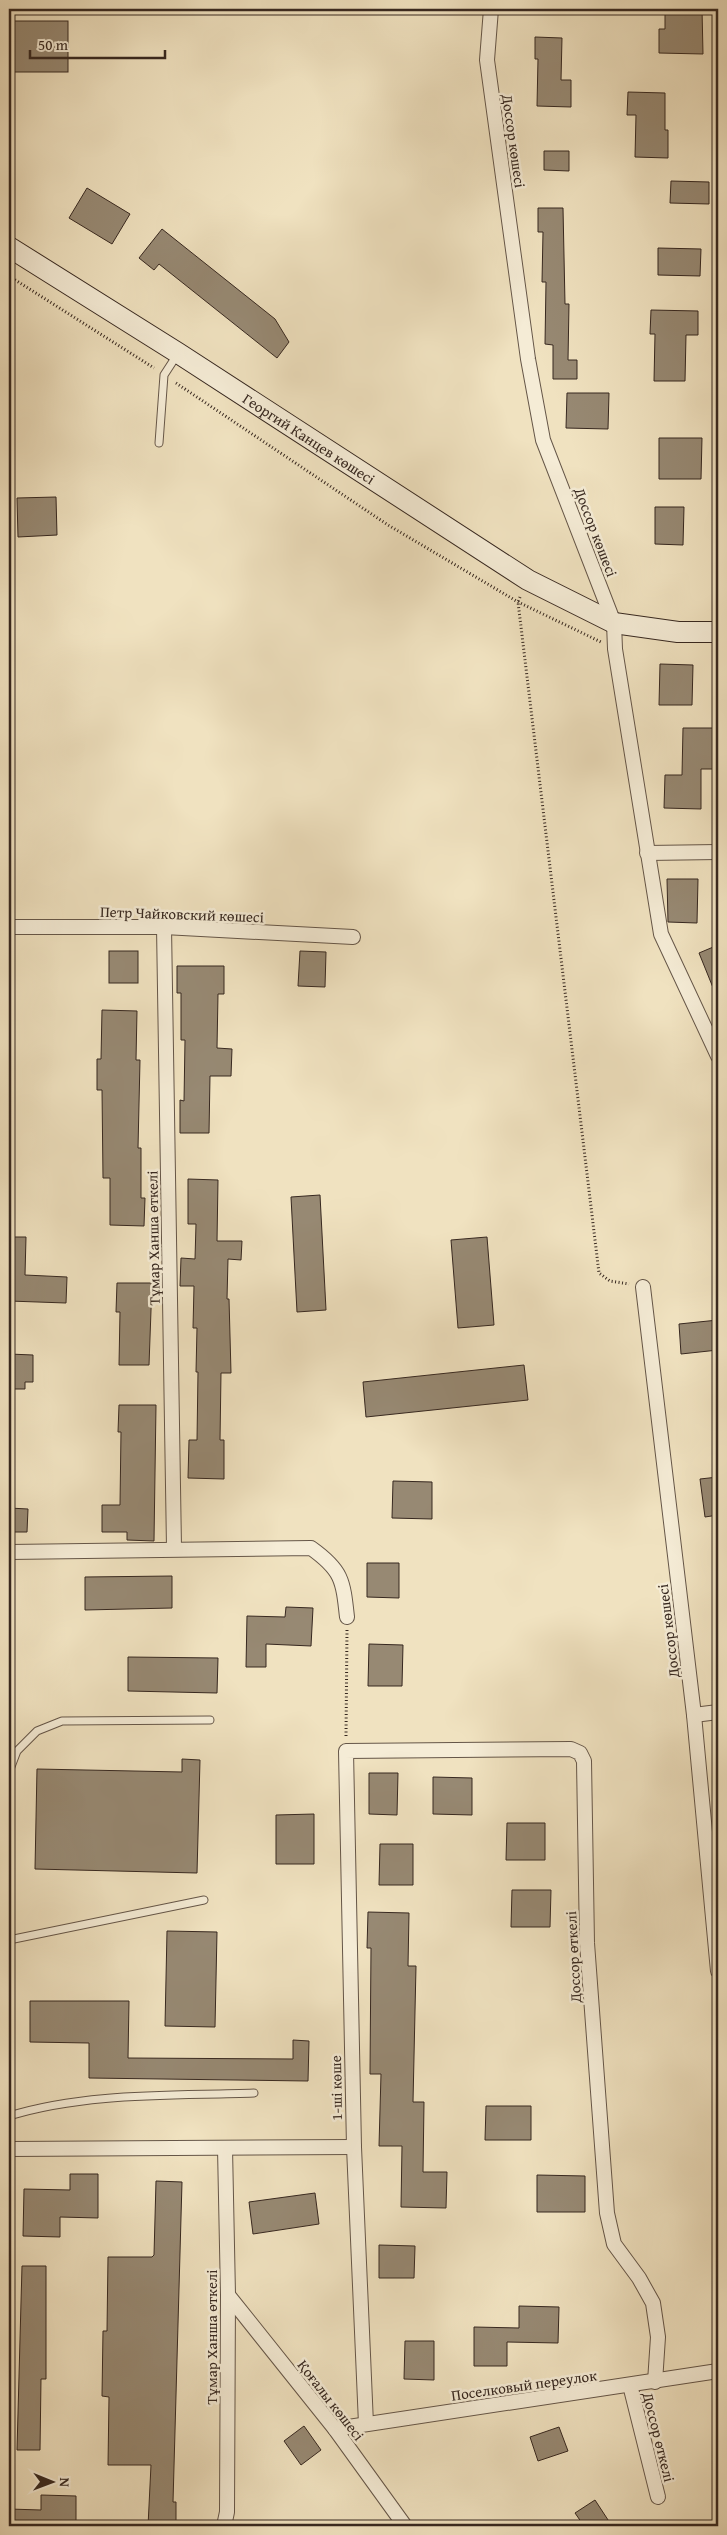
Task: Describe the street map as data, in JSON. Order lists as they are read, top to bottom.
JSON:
{
  "streets": {
    "main road": ["Георгий Канцев көшесі"],
    "street": [
      "Доссор көшесі",
      "Петр Чайковский көшесі",
      "Тұмар Ханша өткелі",
      "Доссор өткелі",
      "1-ші көше",
      "Поселковый переулок",
      "Қоғалы көшесі"
    ]
  },
  "crossings": [
    ["Доссор көшесі", "Георгий Канцев көшесі"],
    ["Петр Чайковский көшесі", "Тұмар Ханша өткелі"],
    ["Тұмар Ханша өткелі", "Қоғалы көшесі"],
    ["Доссор өткелі", "1-ші көше"],
    ["Доссор өткелі", "Поселковый переулок"],
    ["1-ші көше", "Поселковый переулок"],
    ["Поселковый переулок", "Қоғалы көшесі"]
  ],
  "scale_bar": "50 m",
  "north": "right"
}
